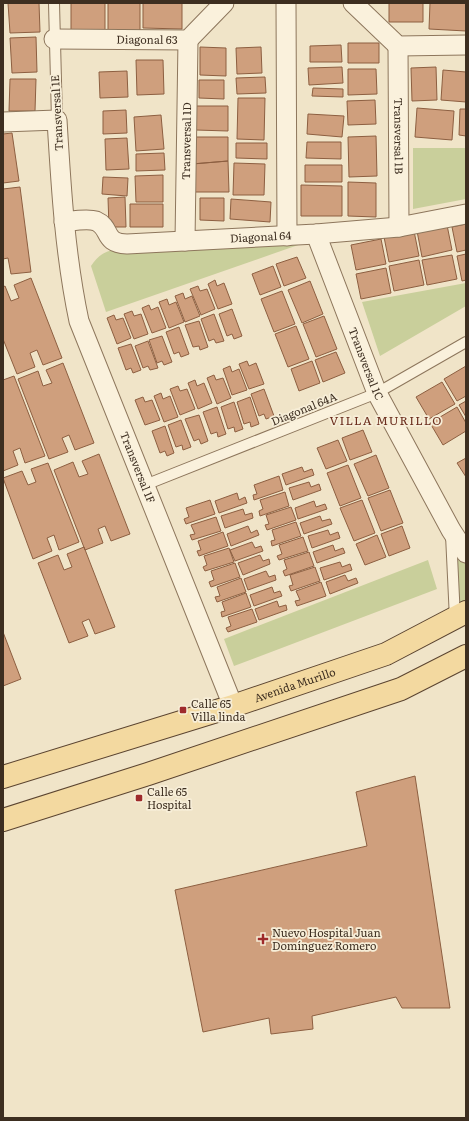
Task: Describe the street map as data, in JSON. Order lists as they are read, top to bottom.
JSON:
{
  "streets": {
    "main road": ["Avenida Murillo"],
    "street": [
      "Diagonal 63",
      "Transversal 1E",
      "Transversal 1B",
      "Transversal 1D",
      "Diagonal 64",
      "Transversal 1C",
      "Transversal 1F"
    ],
    "lane": ["Diagonal 64A"]
  },
  "crossings": [
    ["Diagonal 63", "Transversal 1E"],
    ["Diagonal 63", "Transversal 1D"],
    ["Transversal 1E", "Diagonal 64"],
    ["Transversal 1E", "Transversal 1F"],
    ["Transversal 1B", "Diagonal 64"],
    ["Transversal 1D", "Diagonal 64"],
    ["Diagonal 64", "Transversal 1C"],
    ["Diagonal 64", "Transversal 1F"],
    ["Transversal 1C", "Diagonal 64A"],
    ["Transversal 1C", "Avenida Murillo"],
    ["Diagonal 64A", "Transversal 1F"],
    ["Transversal 1F", "Avenida Murillo"]
  ],
  "districts": ["VILLA MURILLO"],
  "places": {
    "transit": ["Calle 65 Villa linda", "Calle 65 Hospital"],
    "health": ["Nuevo Hospital Juan Domínguez Romero"]
  }
}
